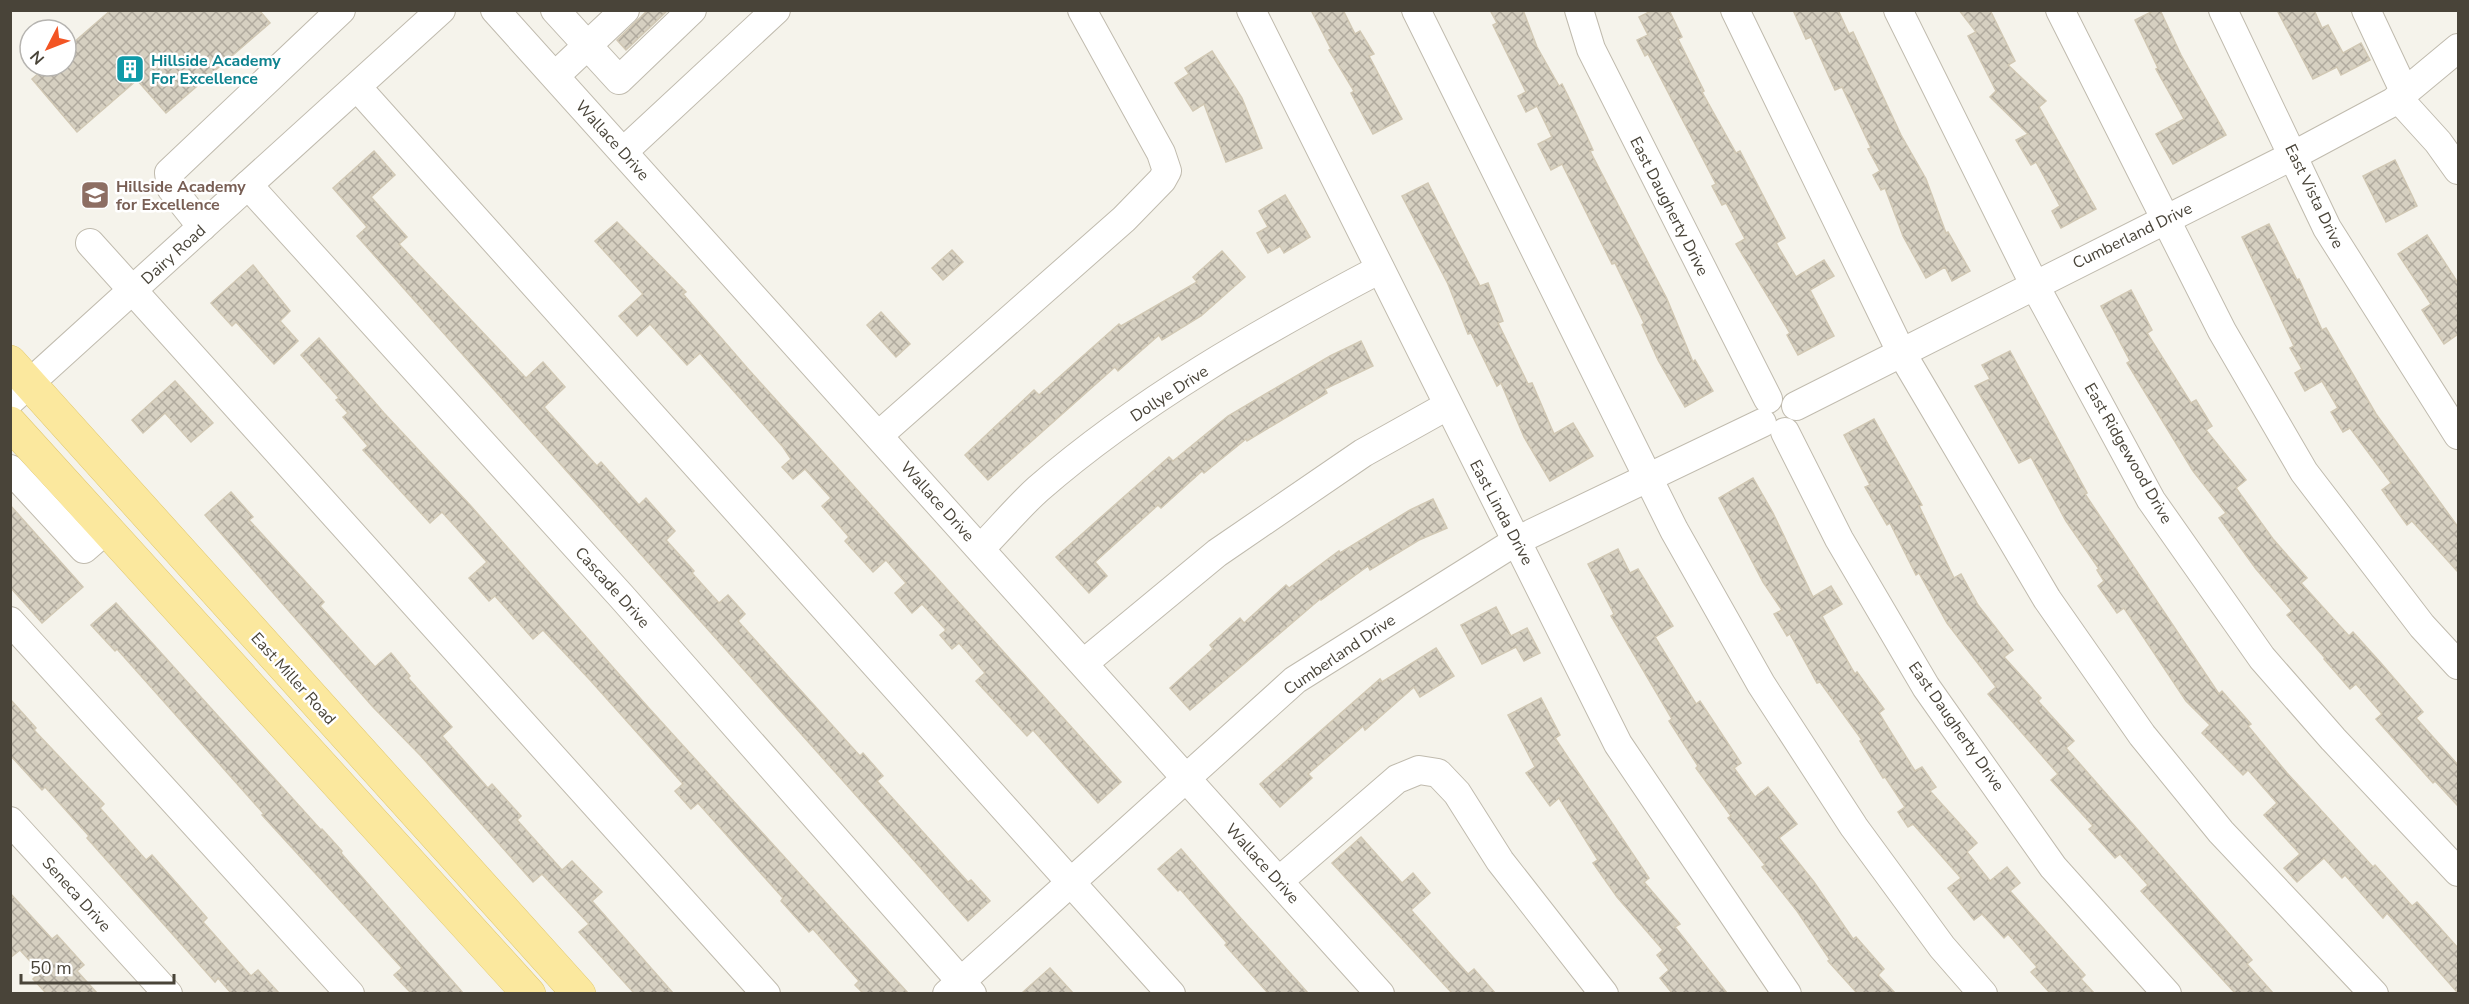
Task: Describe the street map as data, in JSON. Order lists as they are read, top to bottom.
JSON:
{
  "streets": {
    "main road": ["East Miller Road"],
    "street": [
      "Wallace Drive",
      "East Vista Drive",
      "East Daugherty Drive",
      "Cumberland Drive",
      "Dairy Road",
      "Dollye Drive",
      "East Ridgewood Drive",
      "East Linda Drive",
      "Cascade Drive",
      "Seneca Drive"
    ]
  },
  "crossings": [
    ["Wallace Drive", "Cumberland Drive"],
    ["Wallace Drive", "Dollye Drive"],
    ["East Vista Drive", "Cumberland Drive"],
    ["East Daugherty Drive", "Cumberland Drive"],
    ["Cumberland Drive", "East Ridgewood Drive"],
    ["Cumberland Drive", "East Linda Drive"],
    ["Cumberland Drive", "Cascade Drive"],
    ["Dairy Road", "Cascade Drive"],
    ["Dairy Road", "East Miller Road"],
    ["Dollye Drive", "East Linda Drive"]
  ],
  "places": {
    "building": ["Hillside Academy For Excellence"],
    "school or university": ["Hillside Academy for Excellence"]
  },
  "scale_bar": "50 m",
  "north": "bottom left"
}
